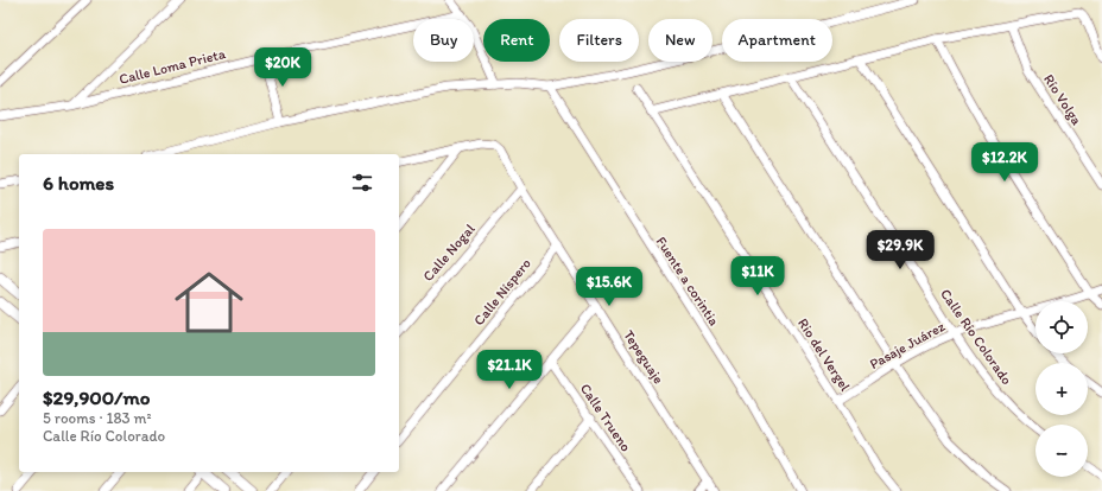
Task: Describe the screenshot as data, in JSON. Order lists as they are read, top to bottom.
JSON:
{
  "streets": {
    "street": [
      "Calle Loma Prieta",
      "Río Volga",
      "Calle Nogal",
      "Fuente a corintia",
      "Calle Níspero",
      "Calle Río Colorado",
      "Pasaje Juárez",
      "Rio del Vergel",
      "Tepeguaje",
      "Calle Trueno"
    ]
  },
  "crossings": [
    ["Calle Nogal", "Tepeguaje"],
    ["Calle Níspero", "Tepeguaje"],
    ["Calle Río Colorado", "Pasaje Juárez"],
    ["Pasaje Juárez", "Rio del Vergel"]
  ],
  "page": {
    "chip": [
      "Buy",
      "Rent",
      "Filters",
      "New",
      "Apartment"
    ],
    "price": [
      "$20K",
      "$12.2K",
      "$29.9K",
      "$11K",
      "$15.6K",
      "$21.1K"
    ],
    "heading": "6 homes",
    "list": [
      {
        "name": "$29,900/mo",
        "note": "5 rooms · 183 m² · Calle Río Colorado"
      }
    ],
    "map_buttons": ["+", "−"]
  }
}
